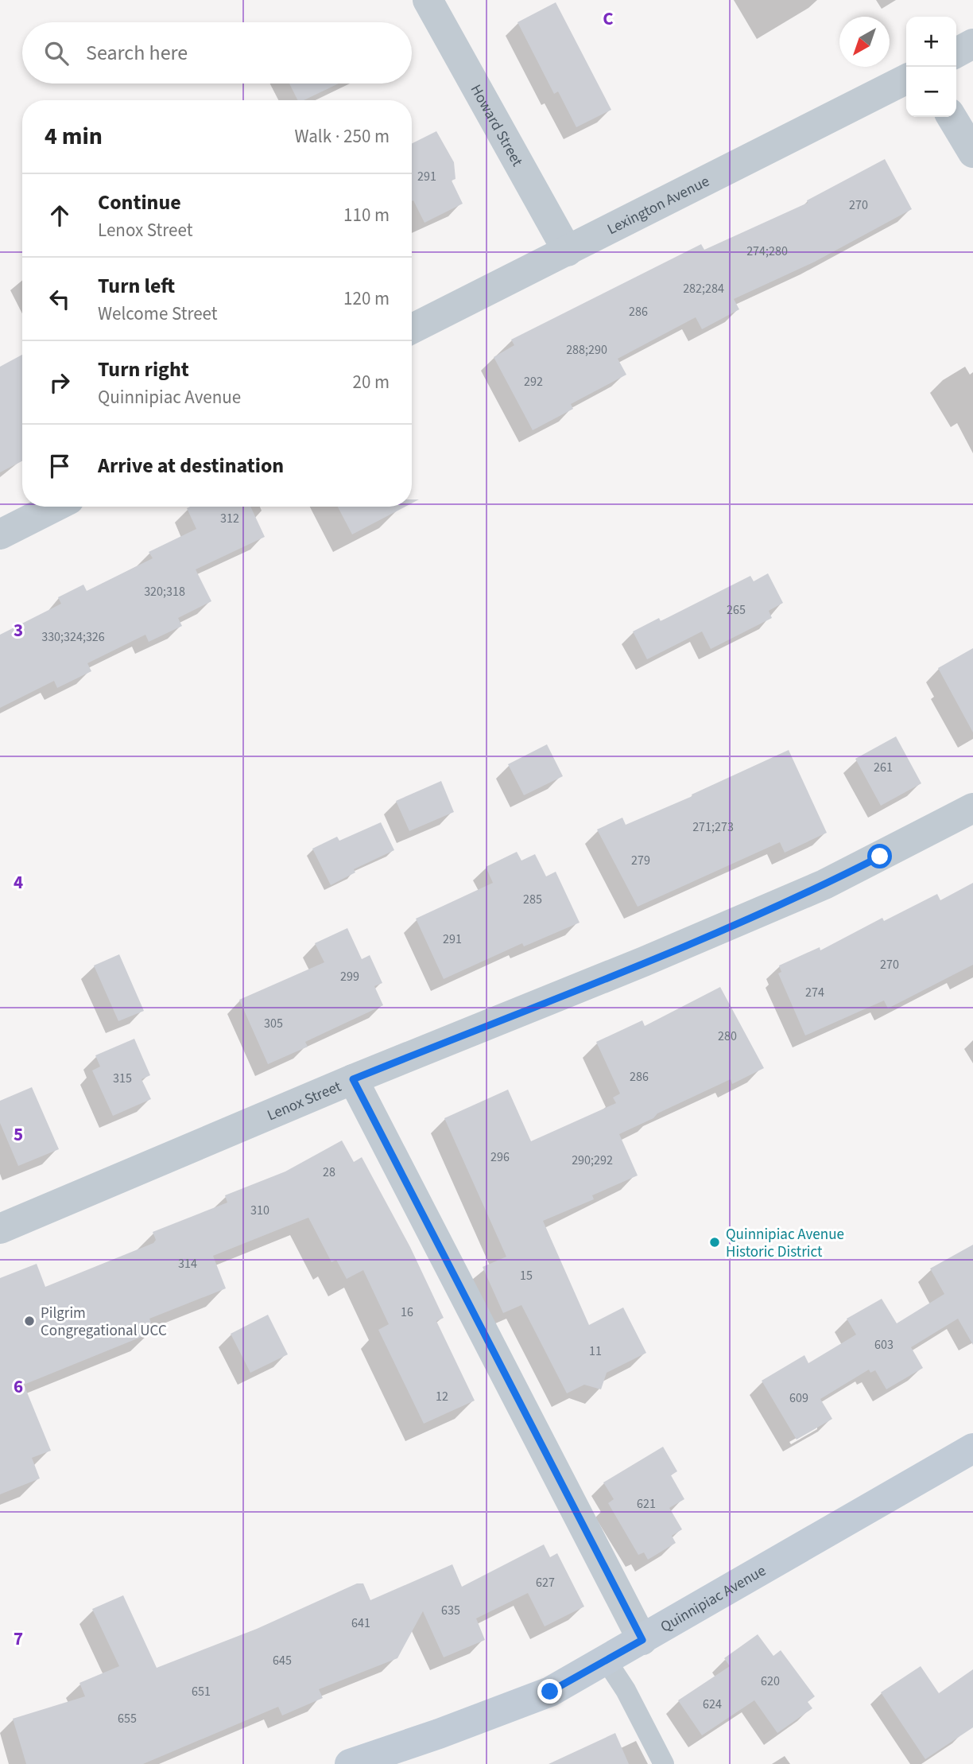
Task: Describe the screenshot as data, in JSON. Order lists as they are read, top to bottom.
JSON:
{
  "streets": {
    "main road": ["Quinnipiac Avenue"],
    "street": ["Howard Street", "Lexington Avenue", "Lenox Street"]
  },
  "crossings": [
    ["Howard Street", "Lexington Avenue"]
  ],
  "places": ["Quinnipiac Avenue Historic District", "Pilgrim Congregational UCC"],
  "house_numbers": [
    "291",
    "270",
    "274;280",
    "282;284",
    "286",
    "288;290",
    "292",
    "312",
    "320;318",
    "265",
    "330;324;326",
    "261",
    "271;273",
    "279",
    "285",
    "291",
    "270",
    "299",
    "274",
    "305",
    "280",
    "286",
    "315",
    "296",
    "290;292",
    "28",
    "310",
    "314",
    "15",
    "16",
    "603",
    "11",
    "12",
    "609",
    "621",
    "627",
    "635",
    "641",
    "645",
    "620",
    "651",
    "624",
    "655"
  ],
  "north": "bottom left",
  "page": {
    "map_buttons": ["+", "−"],
    "search": "Search here",
    "heading": ["4 min", "Walk · 250 m"],
    "list": [
      ["Continue", "Lenox Street", "110 m"],
      ["Turn left", "Welcome Street", "120 m"],
      ["Turn right", "Quinnipiac Avenue", "20 m"],
      "Arrive at destination"
    ]
  },
  "grid": {
    "columns": ["C"],
    "rows": [
      "3",
      "4",
      "5",
      "6",
      "7"
    ]
  }
}
